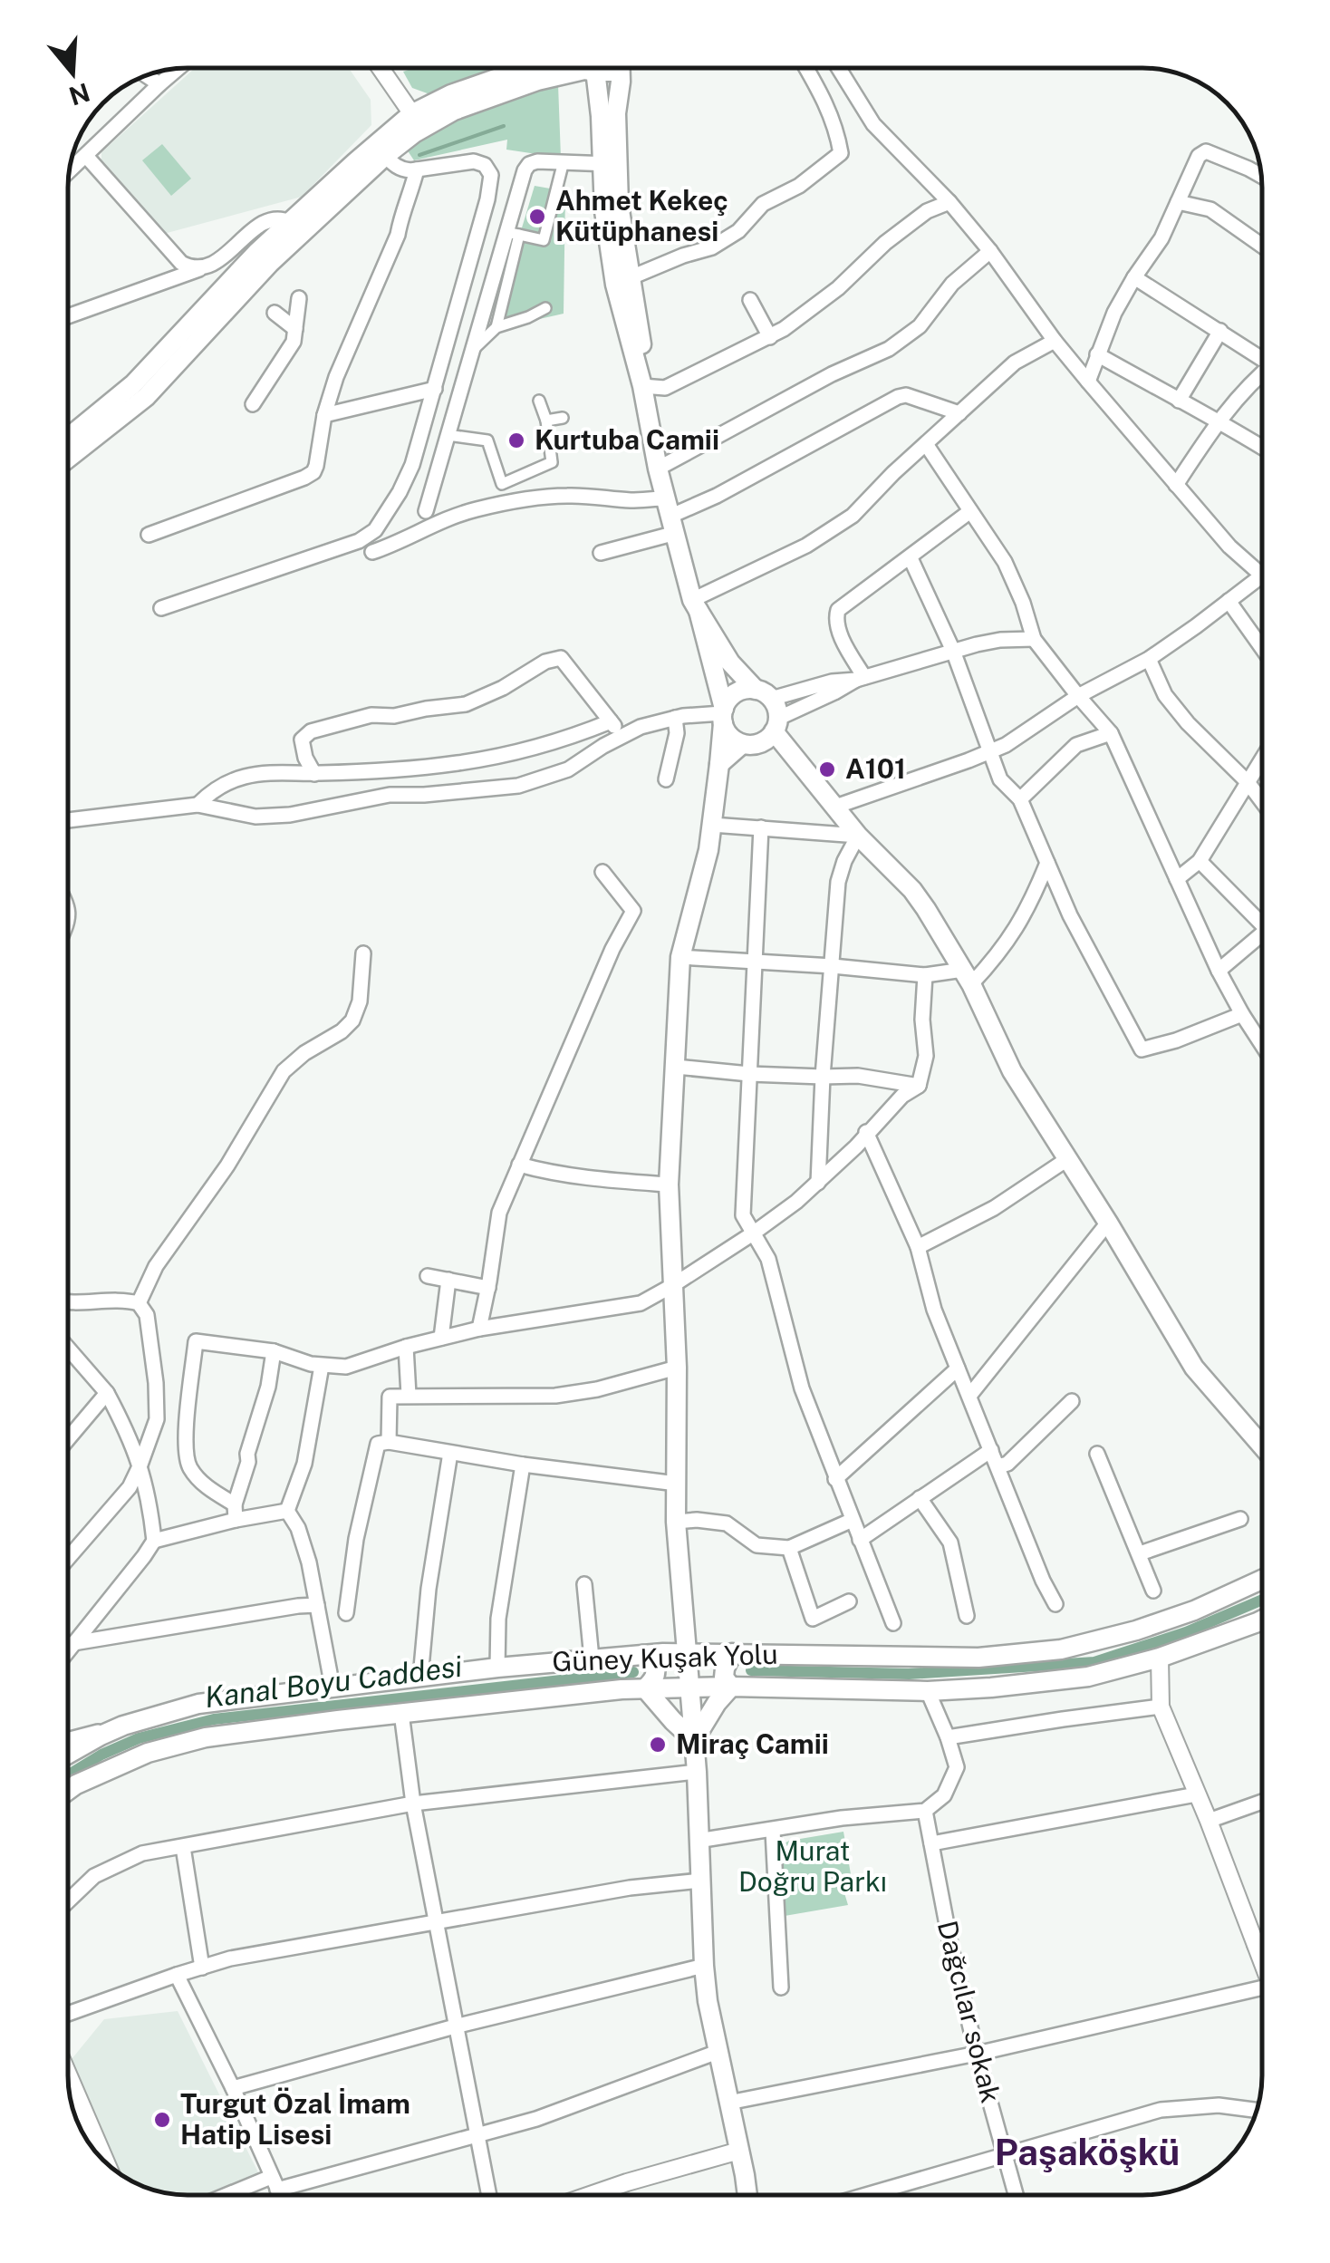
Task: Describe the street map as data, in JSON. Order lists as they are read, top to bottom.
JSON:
{
  "streets": {
    "main road": ["Güney Kuşak Yolu"],
    "street": ["Dağcılar sokak"]
  },
  "districts": ["Paşaköşkü"],
  "water": ["Kanal Boyu Caddesi"],
  "parks": ["Murat Doğru Parkı"],
  "places": [
    "Ahmet Kekeç Kütüphanesi",
    "Kurtuba Camii",
    "A101",
    "Miraç Camii",
    "Turgut Özal İmam Hatip Lisesi"
  ],
  "north": "bottom"
}
